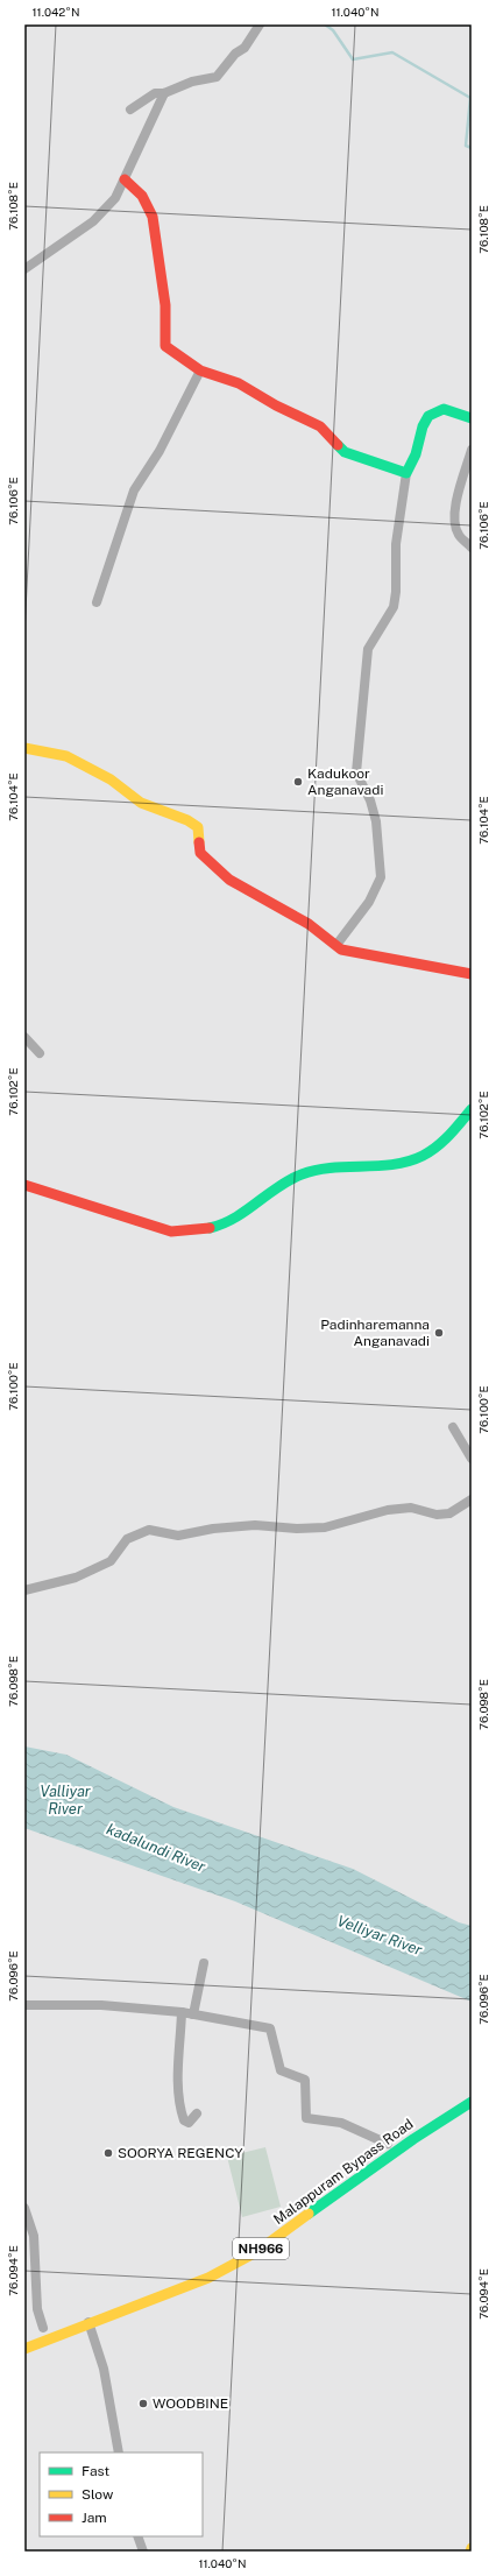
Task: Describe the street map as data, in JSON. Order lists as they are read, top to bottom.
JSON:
{
  "streets": {
    "main road": ["Malappuram Bypass Road", "NH966"]
  },
  "water": ["Valliyar River", "kadalundi River", "Velliyar River"],
  "places": [
    "Kadukoor Anganavadi",
    "Padinharemanna Anganavadi",
    "SOORYA REGENCY",
    "WOODBINE"
  ],
  "legend": ["Fast", "Slow", "Jam"],
  "coordinates": [
    "11.042°N",
    "11.040°N",
    "76.108°E",
    "76.106°E",
    "76.104°E",
    "76.102°E",
    "76.100°E",
    "76.098°E",
    "76.096°E",
    "76.094°E"
  ]
}
